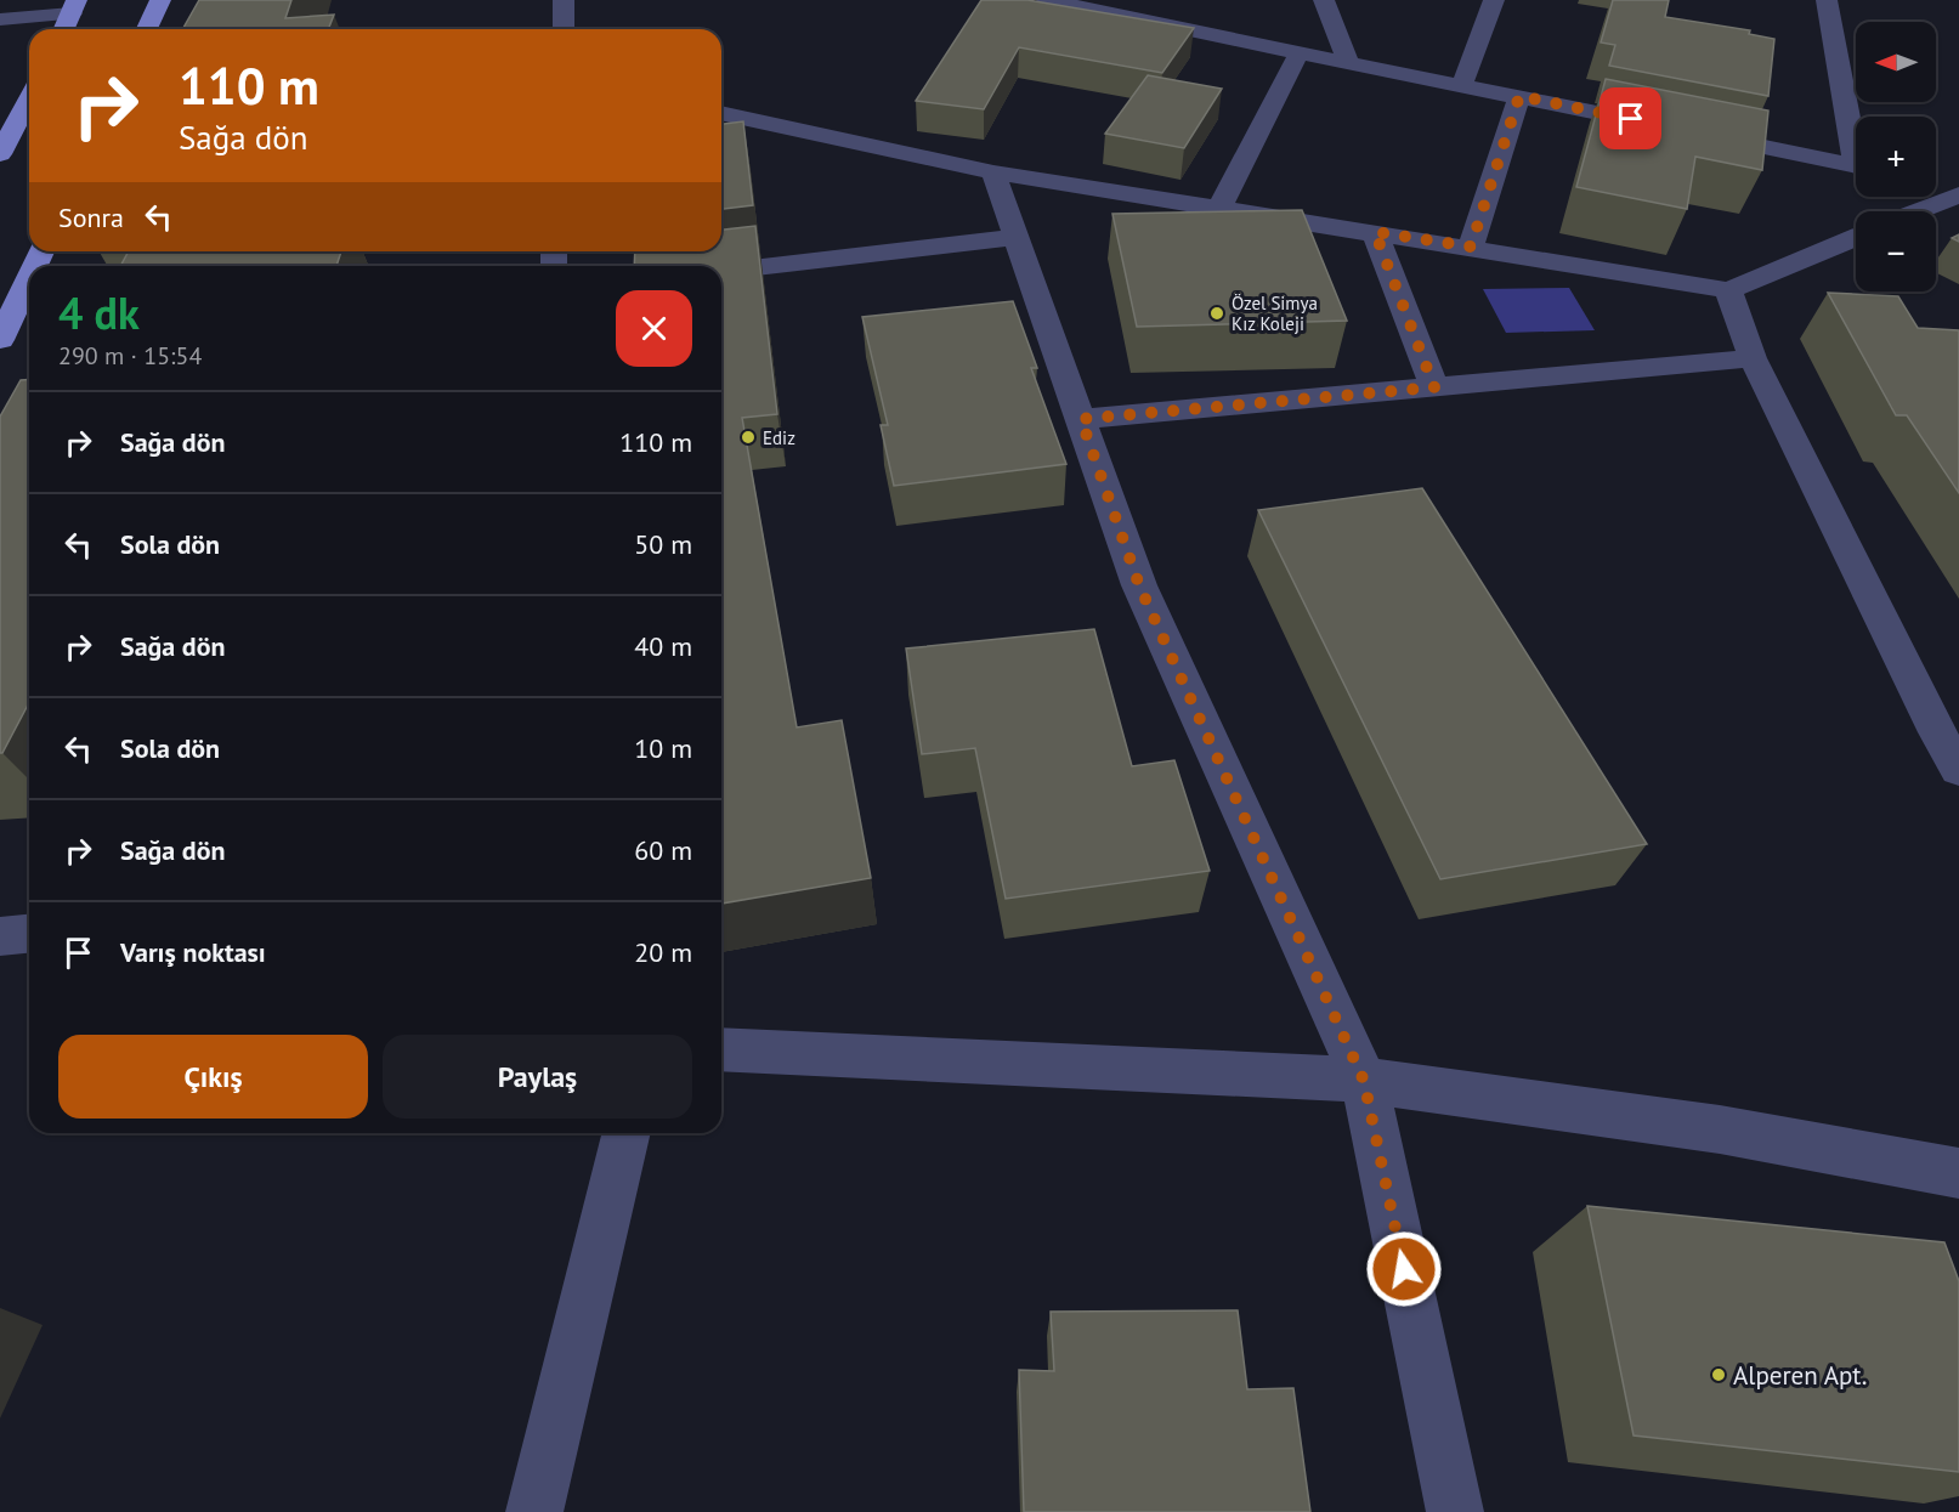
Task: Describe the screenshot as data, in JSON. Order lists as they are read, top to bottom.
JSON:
{
  "places": ["Özel Simya Kız Koleji", "Ediz", "Alperen Apt."],
  "north": "left",
  "page": {
    "map_buttons": ["+", "−"],
    "turn": ["110 m", "Sağa dön"],
    "then": "Sonra",
    "heading": ["4 dk", "290 m · 15:54"],
    "list": [
      {
        "name": "Sağa dön",
        "value": "110 m"
      },
      {
        "name": "Sola dön",
        "value": "50 m"
      },
      {
        "name": "Sağa dön",
        "value": "40 m"
      },
      {
        "name": "Sola dön",
        "value": "10 m"
      },
      {
        "name": "Sağa dön",
        "value": "60 m"
      },
      {
        "name": "Varış noktası",
        "value": "20 m"
      }
    ],
    "buttons": ["Çıkış", "Paylaş"]
  }
}
